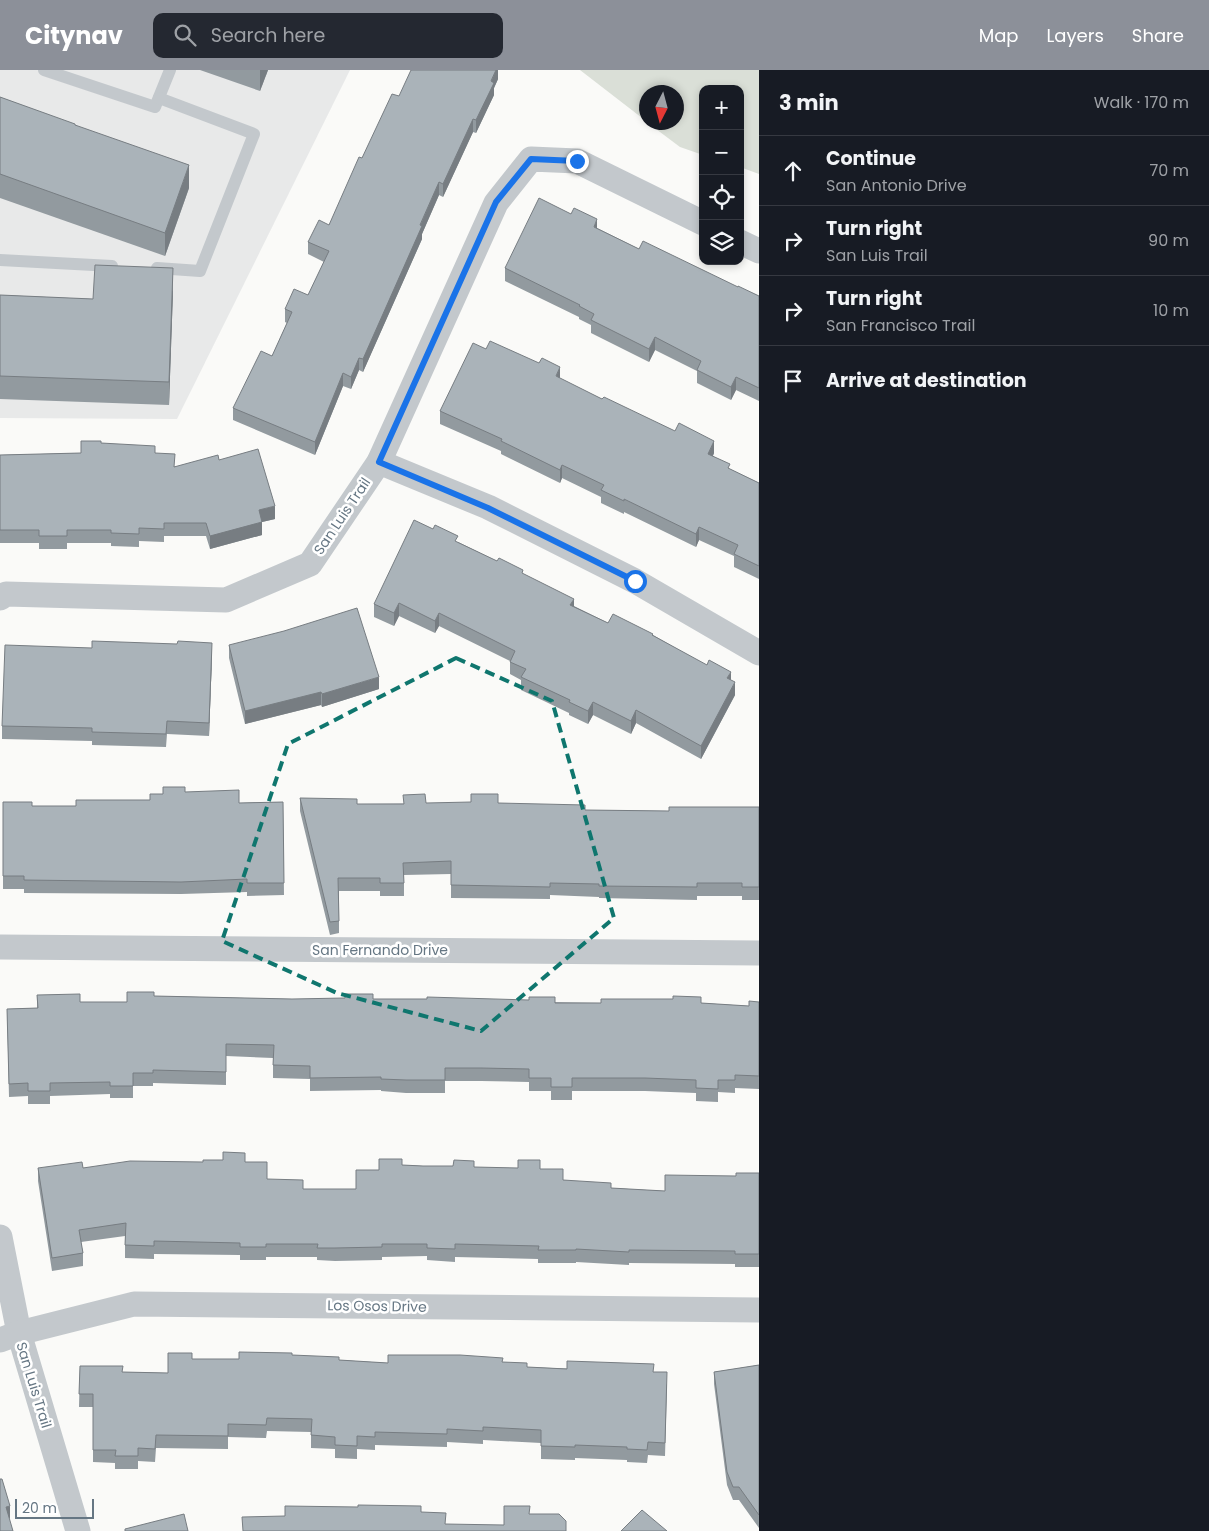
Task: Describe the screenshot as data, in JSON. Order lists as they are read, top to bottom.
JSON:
{
  "streets": {
    "street": ["San Luis Trail", "San Fernando Drive", "Los Osos Drive"]
  },
  "crossings": [
    ["San Luis Trail", "Los Osos Drive"]
  ],
  "scale_bar": "20 m",
  "north": "bottom",
  "page": {
    "header": "Citynav",
    "search": "Search here",
    "nav": ["Map", "Layers", "Share"],
    "heading": ["3 min", "Walk · 170 m"],
    "map_buttons": ["+", "−"],
    "list": [
      ["Continue", "San Antonio Drive", "70 m"],
      ["Turn right", "San Luis Trail", "90 m"],
      ["Turn right", "San Francisco Trail", "10 m"],
      "Arrive at destination"
    ],
    "scale": "20 m"
  }
}
